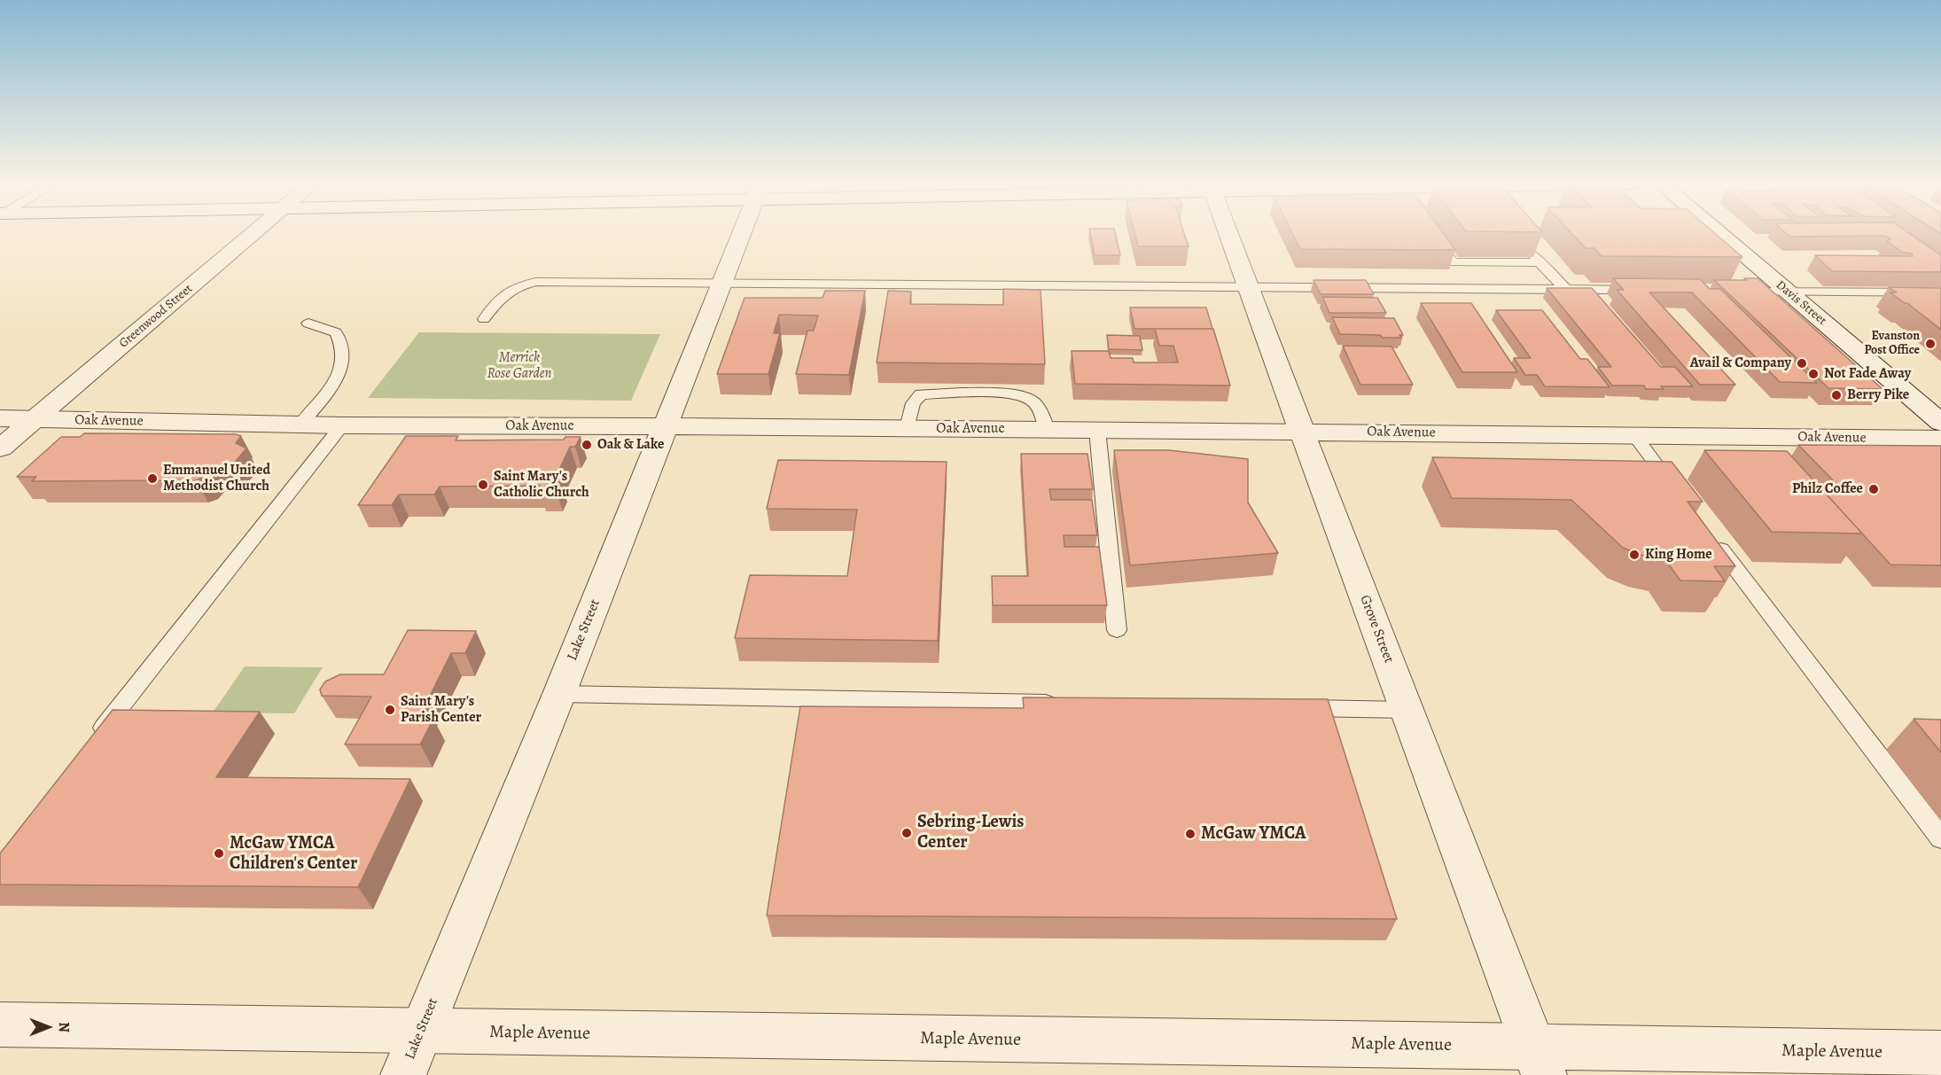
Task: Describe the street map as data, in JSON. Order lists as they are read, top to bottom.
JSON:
{
  "streets": {
    "street": [
      "Davis Street",
      "Greenwood Street",
      "Oak Avenue",
      "Grove Street",
      "Lake Street",
      "Maple Avenue"
    ]
  },
  "crossings": [
    ["Greenwood Street", "Oak Avenue"],
    ["Oak Avenue", "Grove Street"],
    ["Oak Avenue", "Lake Street"],
    ["Grove Street", "Maple Avenue"],
    ["Lake Street", "Maple Avenue"]
  ],
  "parks": ["Merrick Rose Garden"],
  "places": [
    "Evanston Post Office",
    "Avail & Company",
    "Not Fade Away",
    "Berry Pike",
    "Oak & Lake",
    "Emmanuel United Methodist Church",
    "Saint Mary's Catholic Church",
    "Philz Coffee",
    "King Home",
    "Saint Mary's Parish Center",
    "Sebring-Lewis Center",
    "McGaw YMCA",
    "McGaw YMCA Children's Center"
  ],
  "north": "right"
}
